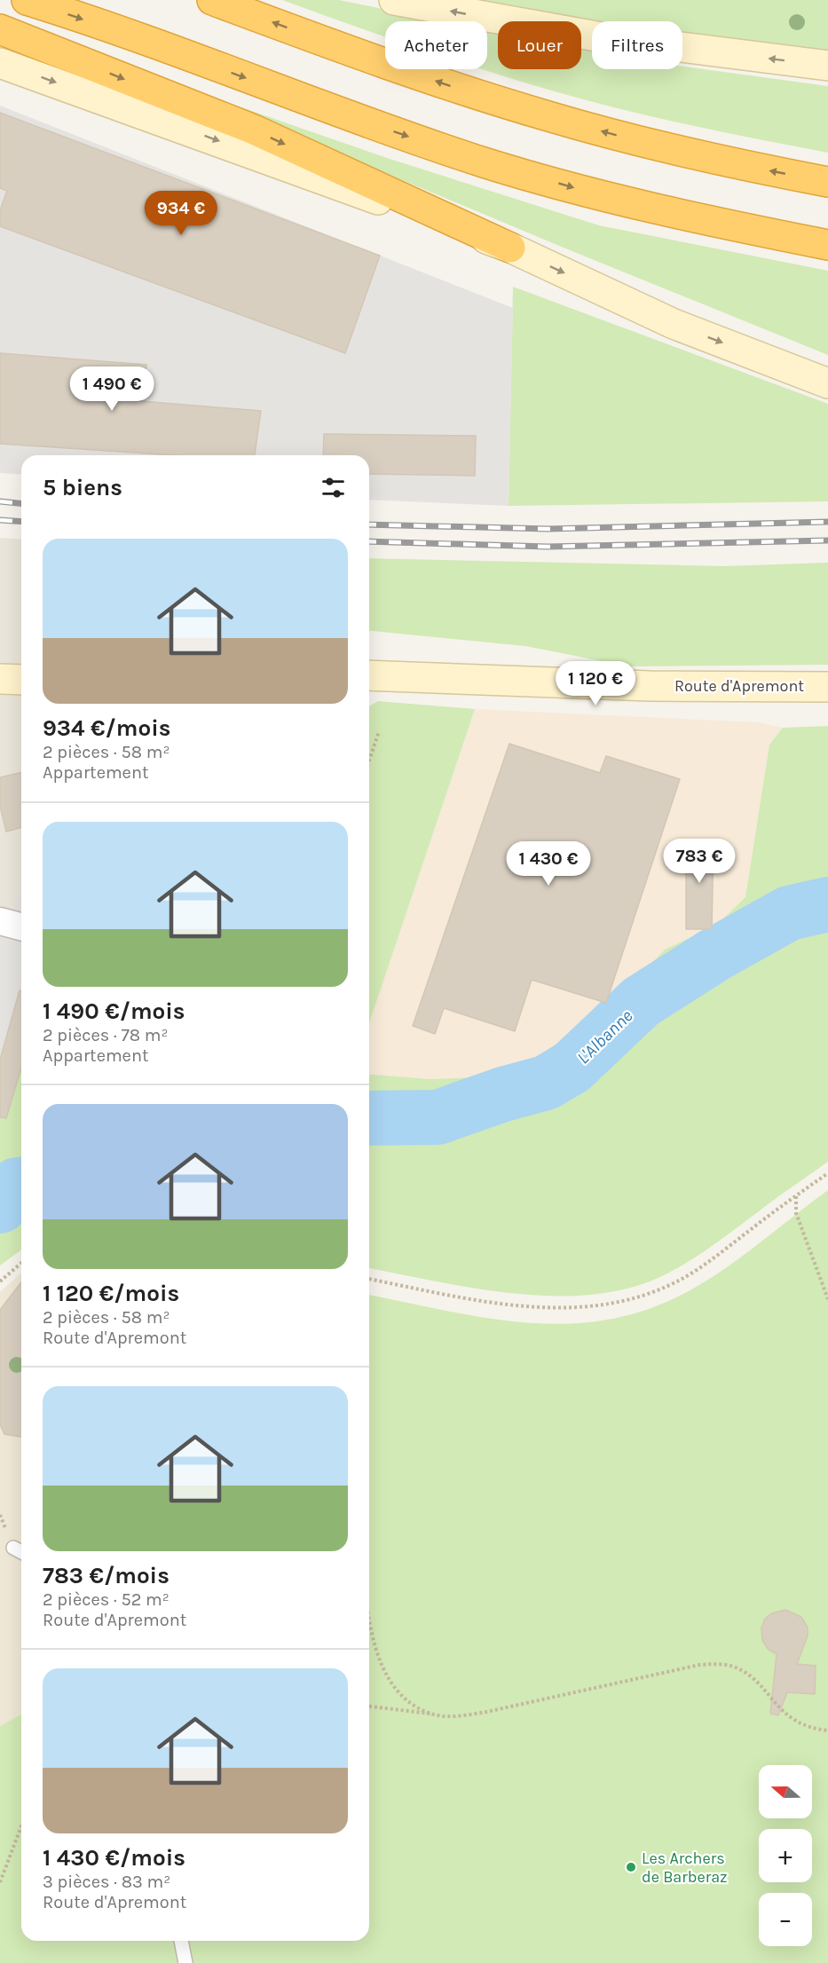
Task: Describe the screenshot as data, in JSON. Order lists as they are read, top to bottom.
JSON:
{
  "streets": {
    "main road": ["Route d'Apremont"]
  },
  "water": ["L'Albanne"],
  "places": ["Les Archers de Barberaz"],
  "north": "left",
  "page": {
    "chip": ["Acheter", "Louer", "Filtres"],
    "price": [
      "934 €",
      "1 490 €",
      "1 120 €",
      "783 €",
      "1 430 €"
    ],
    "heading": "5 biens",
    "list": [
      {
        "name": "934 €/mois",
        "note": "2 pièces · 58 m² · Appartement"
      },
      {
        "name": "1 490 €/mois",
        "note": "2 pièces · 78 m² · Appartement"
      },
      {
        "name": "1 120 €/mois",
        "note": "2 pièces · 58 m² · Route d'Apremont"
      },
      {
        "name": "783 €/mois",
        "note": "2 pièces · 52 m² · Route d'Apremont"
      },
      {
        "name": "1 430 €/mois",
        "note": "3 pièces · 83 m² · Route d'Apremont"
      }
    ],
    "map_buttons": ["+", "−"]
  }
}
